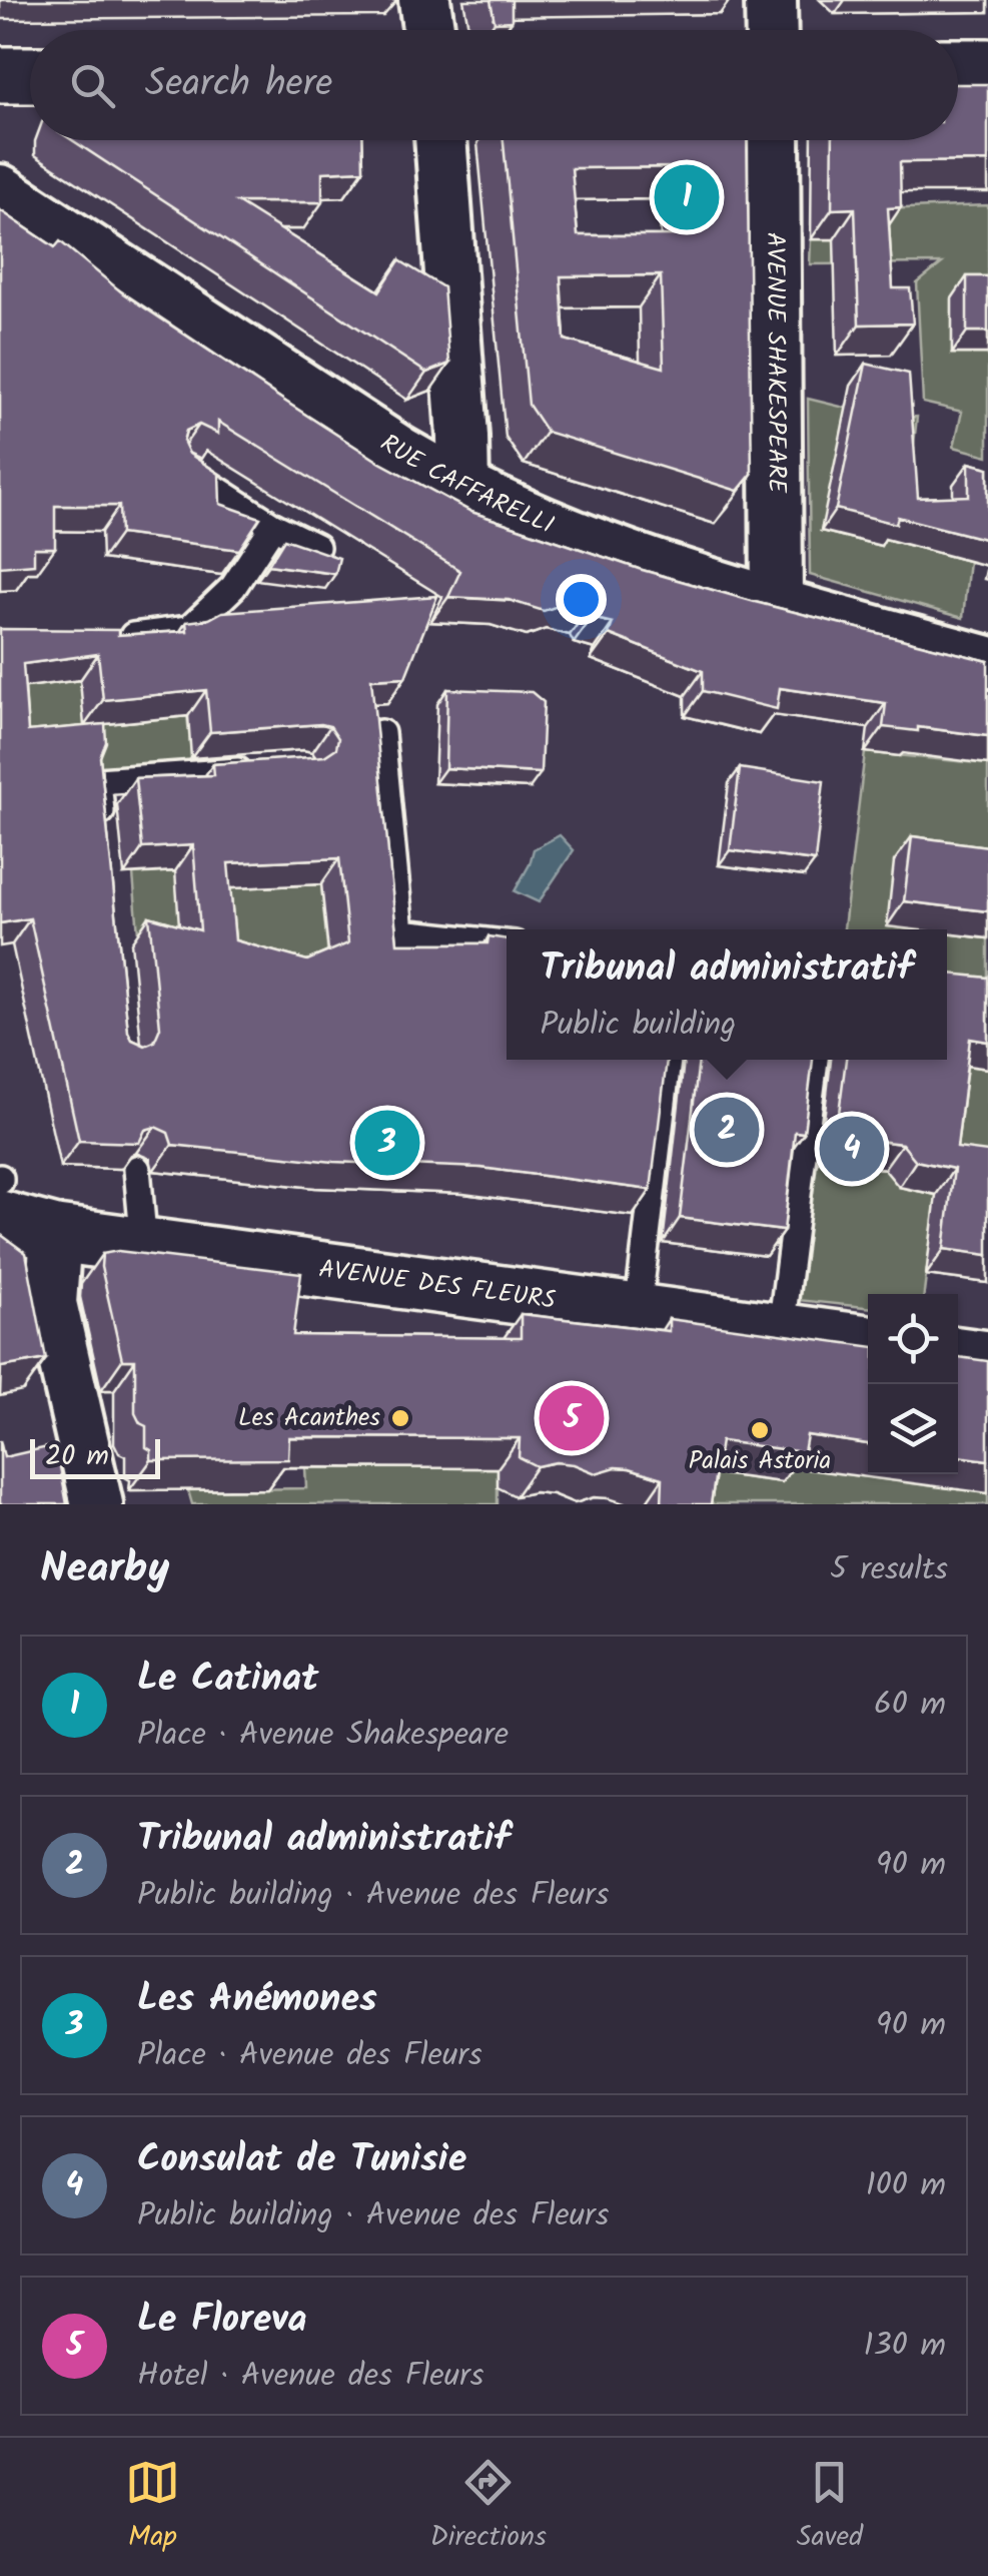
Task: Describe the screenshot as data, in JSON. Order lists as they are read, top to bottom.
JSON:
{
  "streets": {
    "main road": ["AVENUE DES FLEURS"],
    "street": ["AVENUE SHAKESPEARE", "RUE CAFFARELLI"]
  },
  "crossings": [
    ["AVENUE SHAKESPEARE", "RUE CAFFARELLI"]
  ],
  "places": ["Les Acanthes", "Palais Astoria"],
  "scale_bar": "20 m",
  "page": {
    "search": "Search here",
    "pins": [
      "1",
      "2",
      "3",
      "4",
      "5"
    ],
    "popup": ["Tribunal administratif", "Public building"],
    "scale": "20 m",
    "heading": ["Nearby", "5 results"],
    "list": [
      {
        "mark": "1",
        "name": "Le Catinat",
        "note": "Place · Avenue Shakespeare",
        "value": "60 m"
      },
      {
        "mark": "2",
        "name": "Tribunal administratif",
        "note": "Public building · Avenue des Fleurs",
        "value": "90 m"
      },
      {
        "mark": "3",
        "name": "Les Anémones",
        "note": "Place · Avenue des Fleurs",
        "value": "90 m"
      },
      {
        "mark": "4",
        "name": "Consulat de Tunisie",
        "note": "Public building · Avenue des Fleurs",
        "value": "100 m"
      },
      {
        "mark": "5",
        "name": "Le Floreva",
        "note": "Hotel · Avenue des Fleurs",
        "value": "130 m"
      }
    ],
    "nav": ["Map", "Directions", "Saved"]
  }
}
